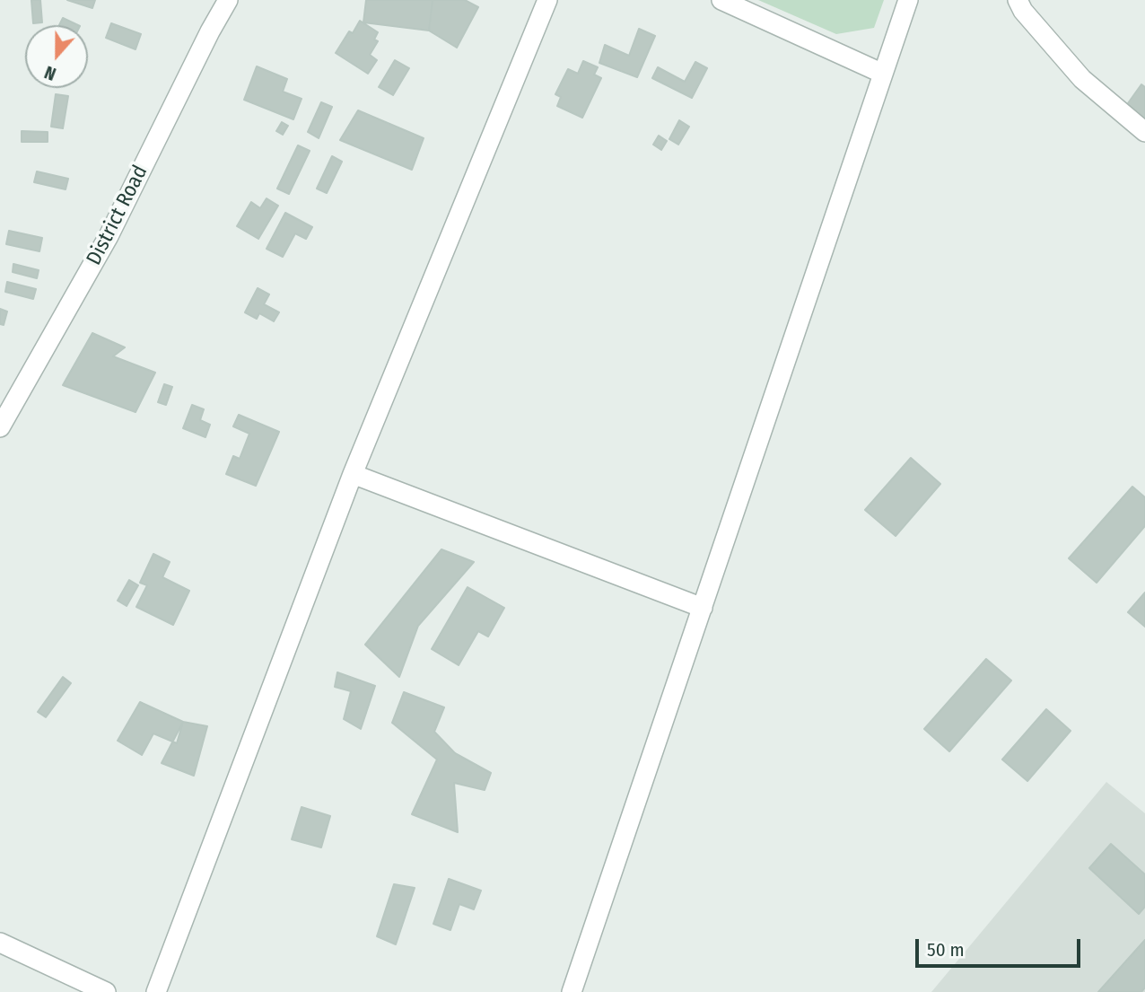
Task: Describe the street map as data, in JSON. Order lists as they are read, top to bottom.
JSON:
{
  "streets": {
    "street": ["District Road"]
  },
  "scale_bar": "50 m",
  "north": "bottom"
}
